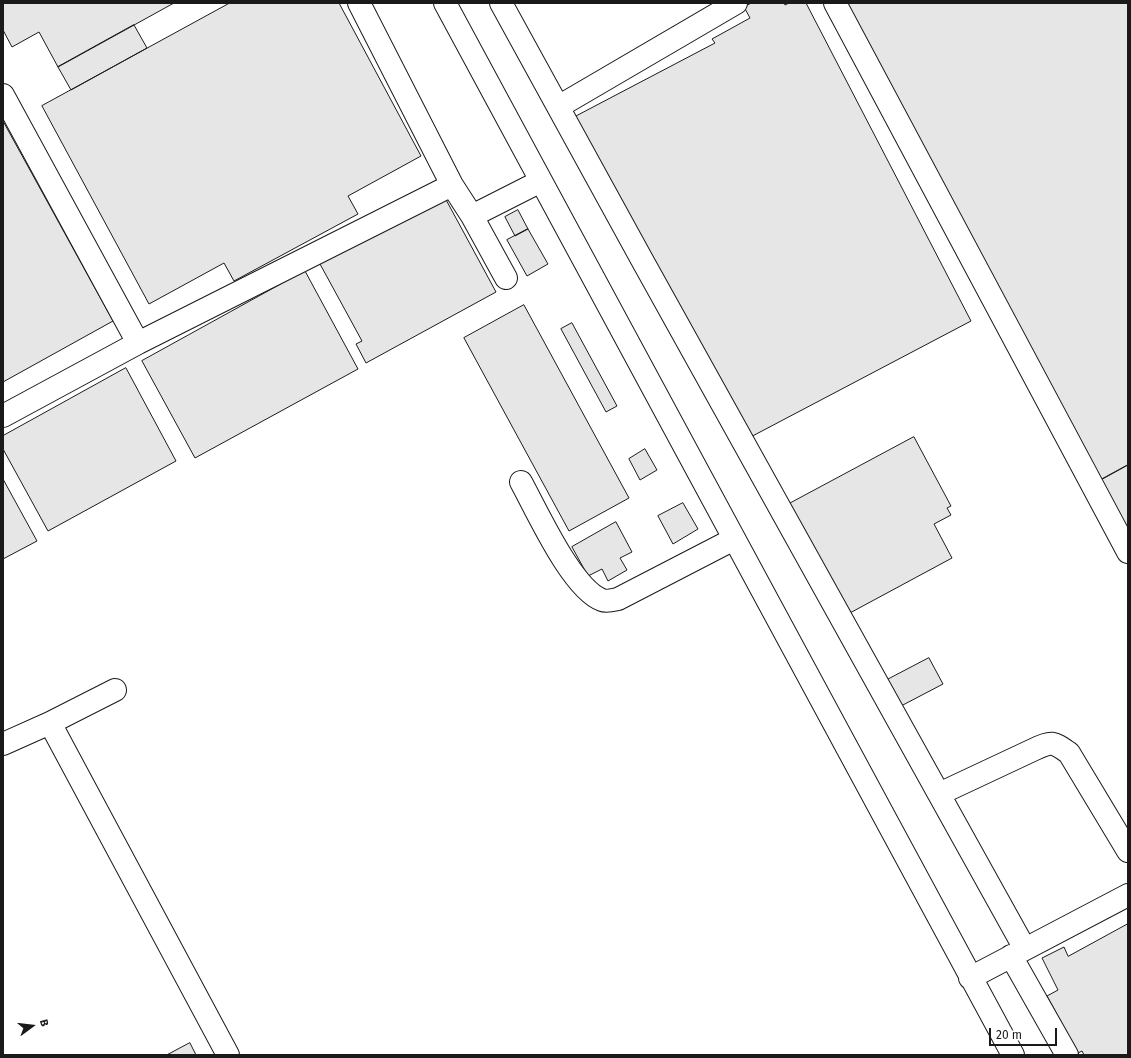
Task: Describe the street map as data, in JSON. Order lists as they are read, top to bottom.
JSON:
{
  "scale_bar": "20 m",
  "north": "right"
}
